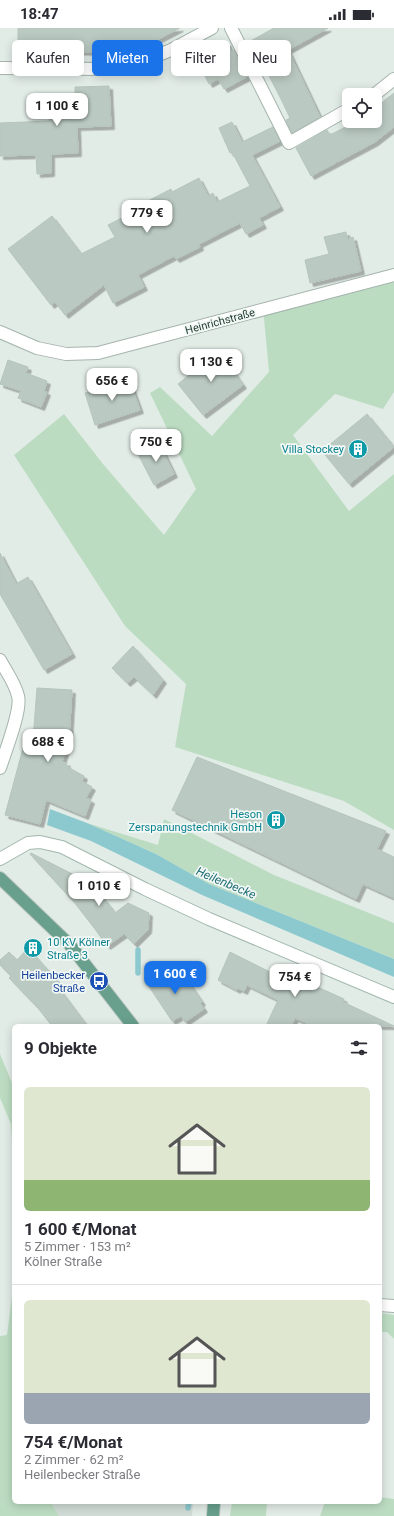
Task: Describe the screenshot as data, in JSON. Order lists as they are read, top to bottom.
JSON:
{
  "streets": {
    "street": ["Heinrichstraße"]
  },
  "water": ["Heilenbecke"],
  "places": {
    "building": ["Villa Stockey", "Heson Zerspanungstechnik GmbH", "10 KV Kölner Straße 3"],
    "bus stop": ["Heilenbecker Straße"]
  },
  "page": {
    "status": "18:47",
    "chip": [
      "Kaufen",
      "Mieten",
      "Filter",
      "Neu"
    ],
    "price": [
      "1 100 €",
      "779 €",
      "1 130 €",
      "656 €",
      "750 €",
      "688 €",
      "1 010 €",
      "1 600 €",
      "754 €"
    ],
    "heading": "9 Objekte",
    "list": [
      {
        "name": "1 600 €/Monat",
        "note": "5 Zimmer · 153 m² · Kölner Straße"
      },
      {
        "name": "754 €/Monat",
        "note": "2 Zimmer · 62 m² · Heilenbecker Straße"
      }
    ]
  }
}
